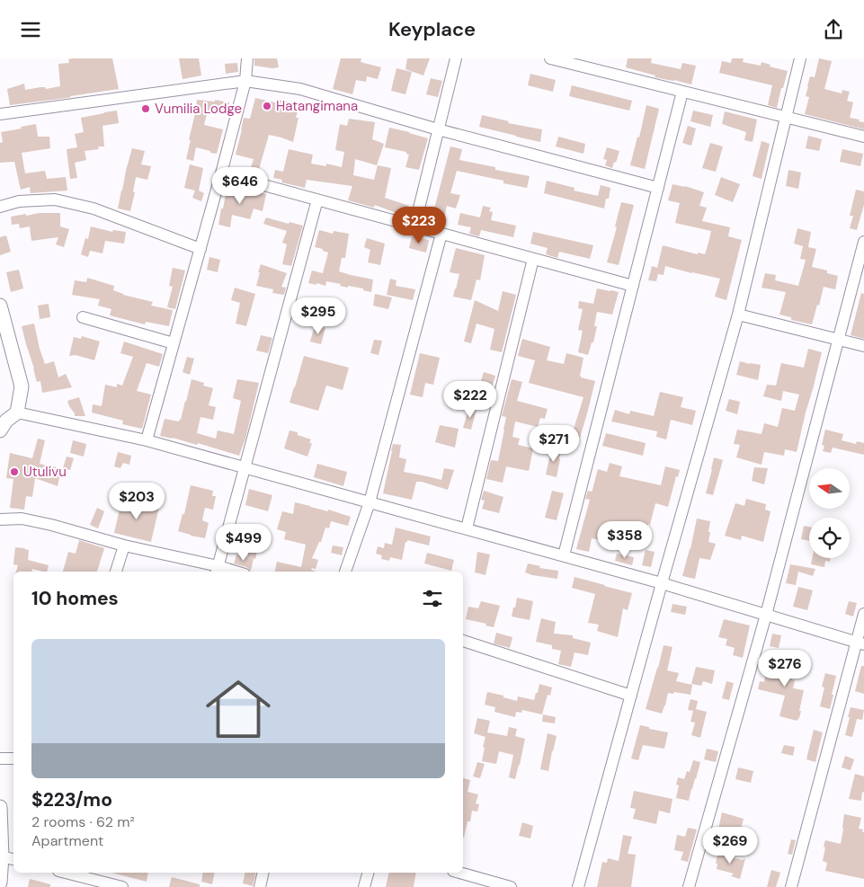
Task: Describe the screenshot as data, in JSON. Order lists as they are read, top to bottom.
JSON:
{
  "places": ["Hatangimana", "Vumilia Lodge", "Utulivu"],
  "north": "left",
  "page": {
    "header": "Keyplace",
    "price": [
      "$646",
      "$223",
      "$295",
      "$222",
      "$271",
      "$203",
      "$358",
      "$499",
      "$276",
      "$269"
    ],
    "heading": "10 homes",
    "list": [
      {
        "name": "$223/mo",
        "note": "2 rooms · 62 m² · Apartment"
      }
    ]
  }
}
